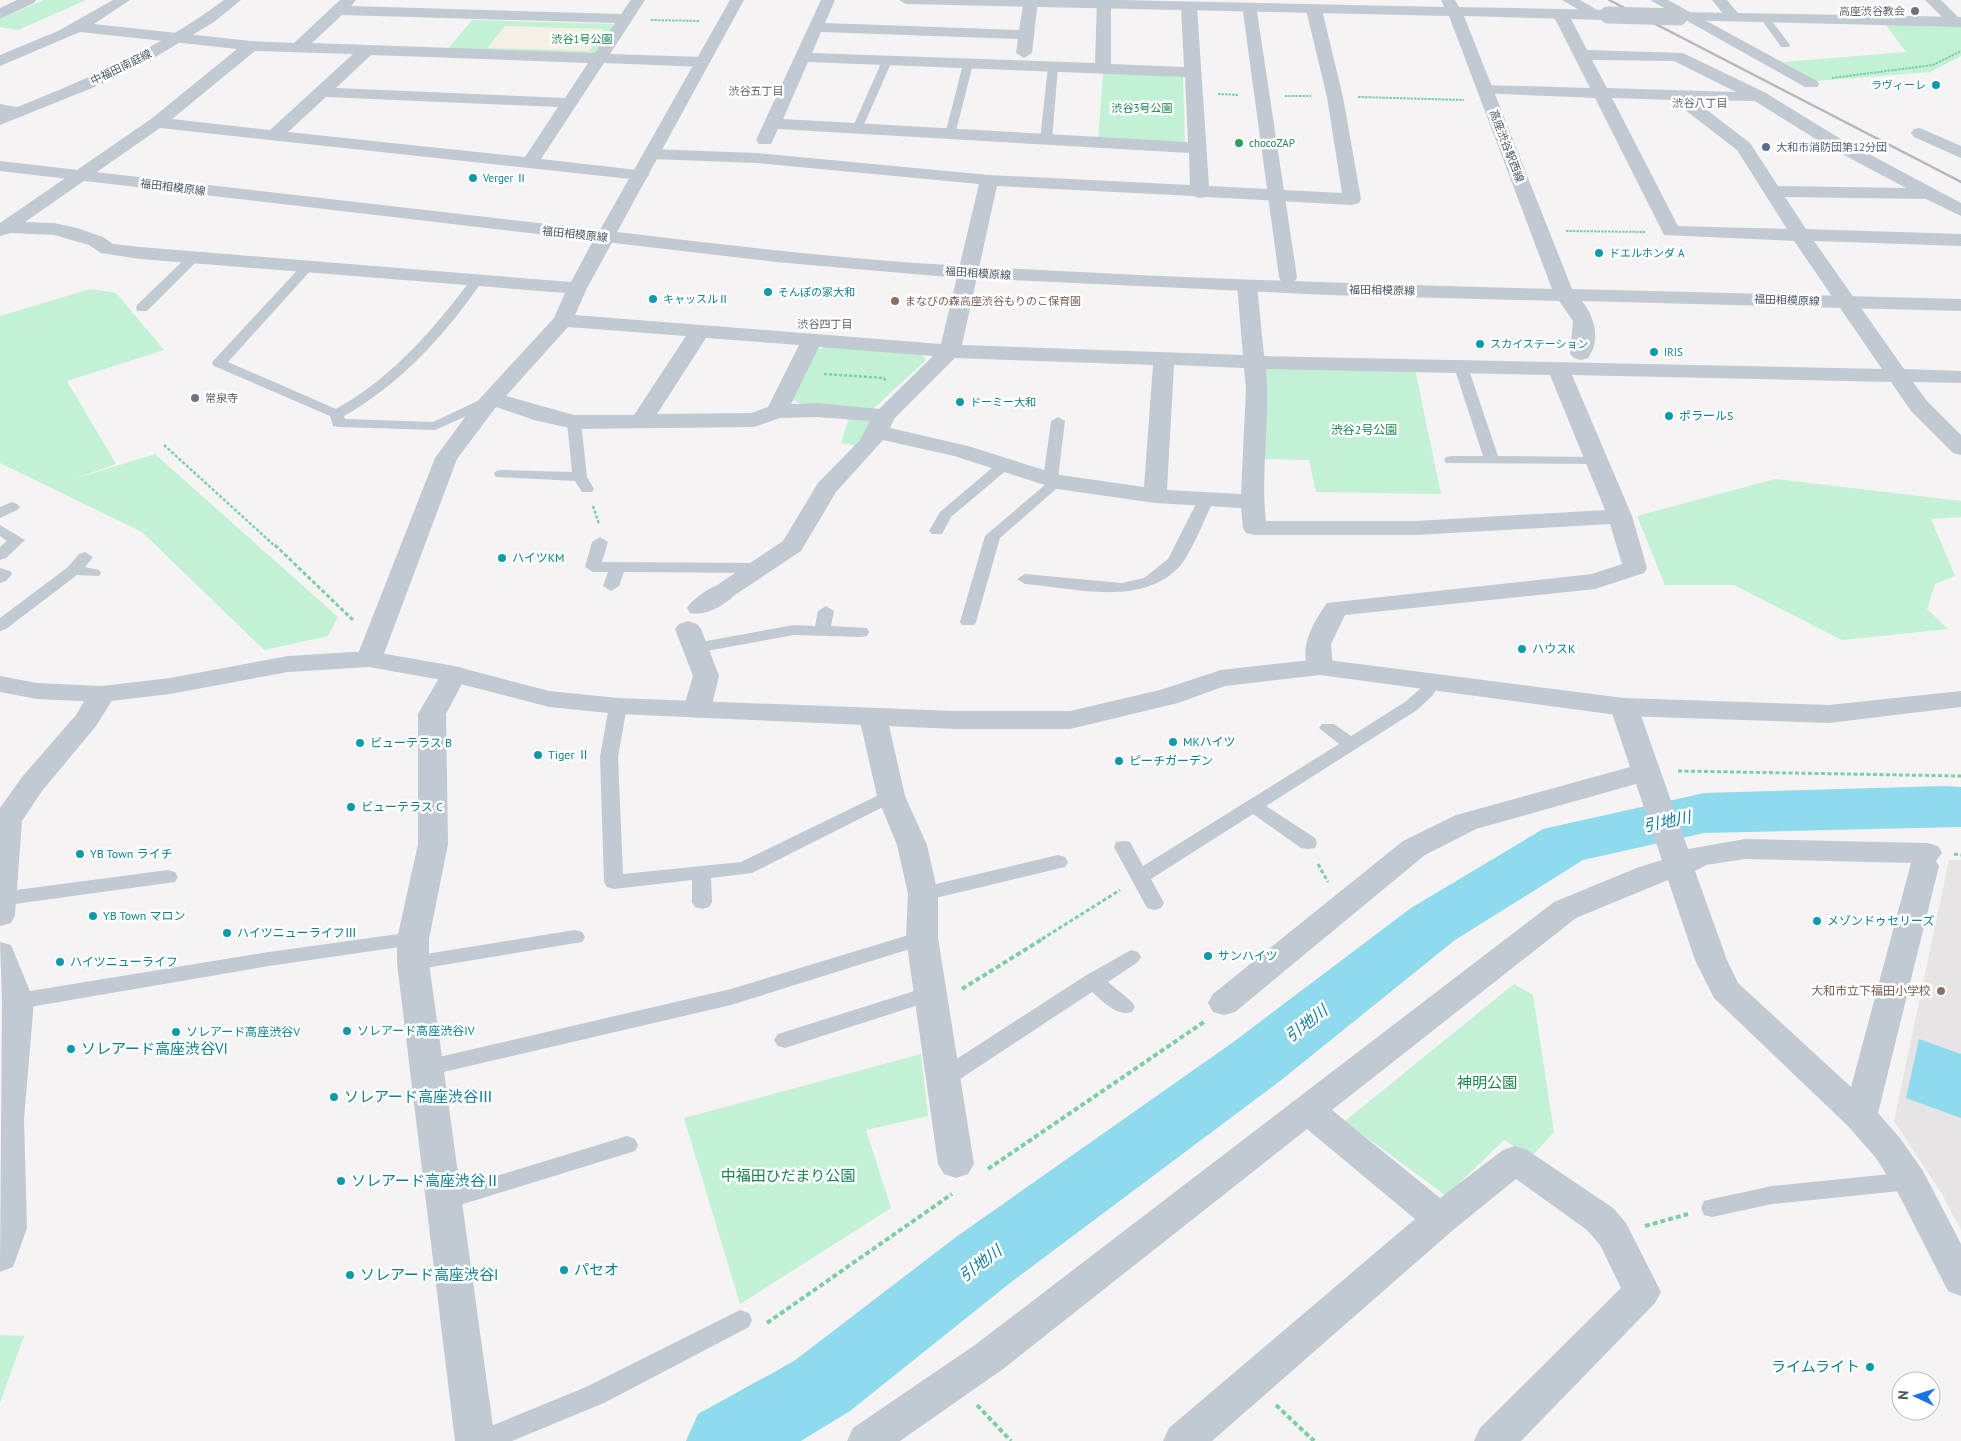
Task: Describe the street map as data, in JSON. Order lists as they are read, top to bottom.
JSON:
{
  "streets": {
    "street": ["中福田南庭線", "高座渋谷駅西線", "福田相模原線"]
  },
  "crossings": [
    ["高座渋谷駅西線", "福田相模原線"]
  ],
  "districts": ["渋谷五丁目", "渋谷八丁目", "渋谷四丁目"],
  "water": ["引地川"],
  "parks": [
    "渋谷1号公園",
    "渋谷3号公園",
    "渋谷2号公園",
    "神明公園",
    "中福田ひだまり公園"
  ],
  "places": [
    "高座渋谷教会",
    "ラヴィーレ",
    "chocoZAP",
    "大和市消防団第12分団",
    "Verger Ⅱ",
    "ドエルホンダ A",
    "そんぽの家大和",
    "キャッスルⅡ",
    "まなびの森高座渋谷もりのこ保育園",
    "スカイステーション",
    "IRIS",
    "常泉寺",
    "ドーミー大和",
    "ポラールS",
    "ハイツKM",
    "ハウスK",
    "MKハイツ",
    "ビューテラス B",
    "Tiger Ⅱ",
    "ピーチガーデン",
    "ビューテラス C",
    "YB Town ライチ",
    "YB Town マロン",
    "メゾンドゥセリーズ",
    "ハイツニューライフⅢ",
    "サンハイツ",
    "ハイツニューライフ",
    "大和市立下福田小学校",
    "ソレアード高座渋谷IV",
    "ソレアード高座渋谷V",
    "ソレアード高座渋谷VI",
    "ソレアード高座渋谷Ⅲ",
    "ソレアード高座渋谷Ⅱ",
    "パセオ",
    "ソレアード高座渋谷I",
    "ライムライト"
  ],
  "north": "left"
}
